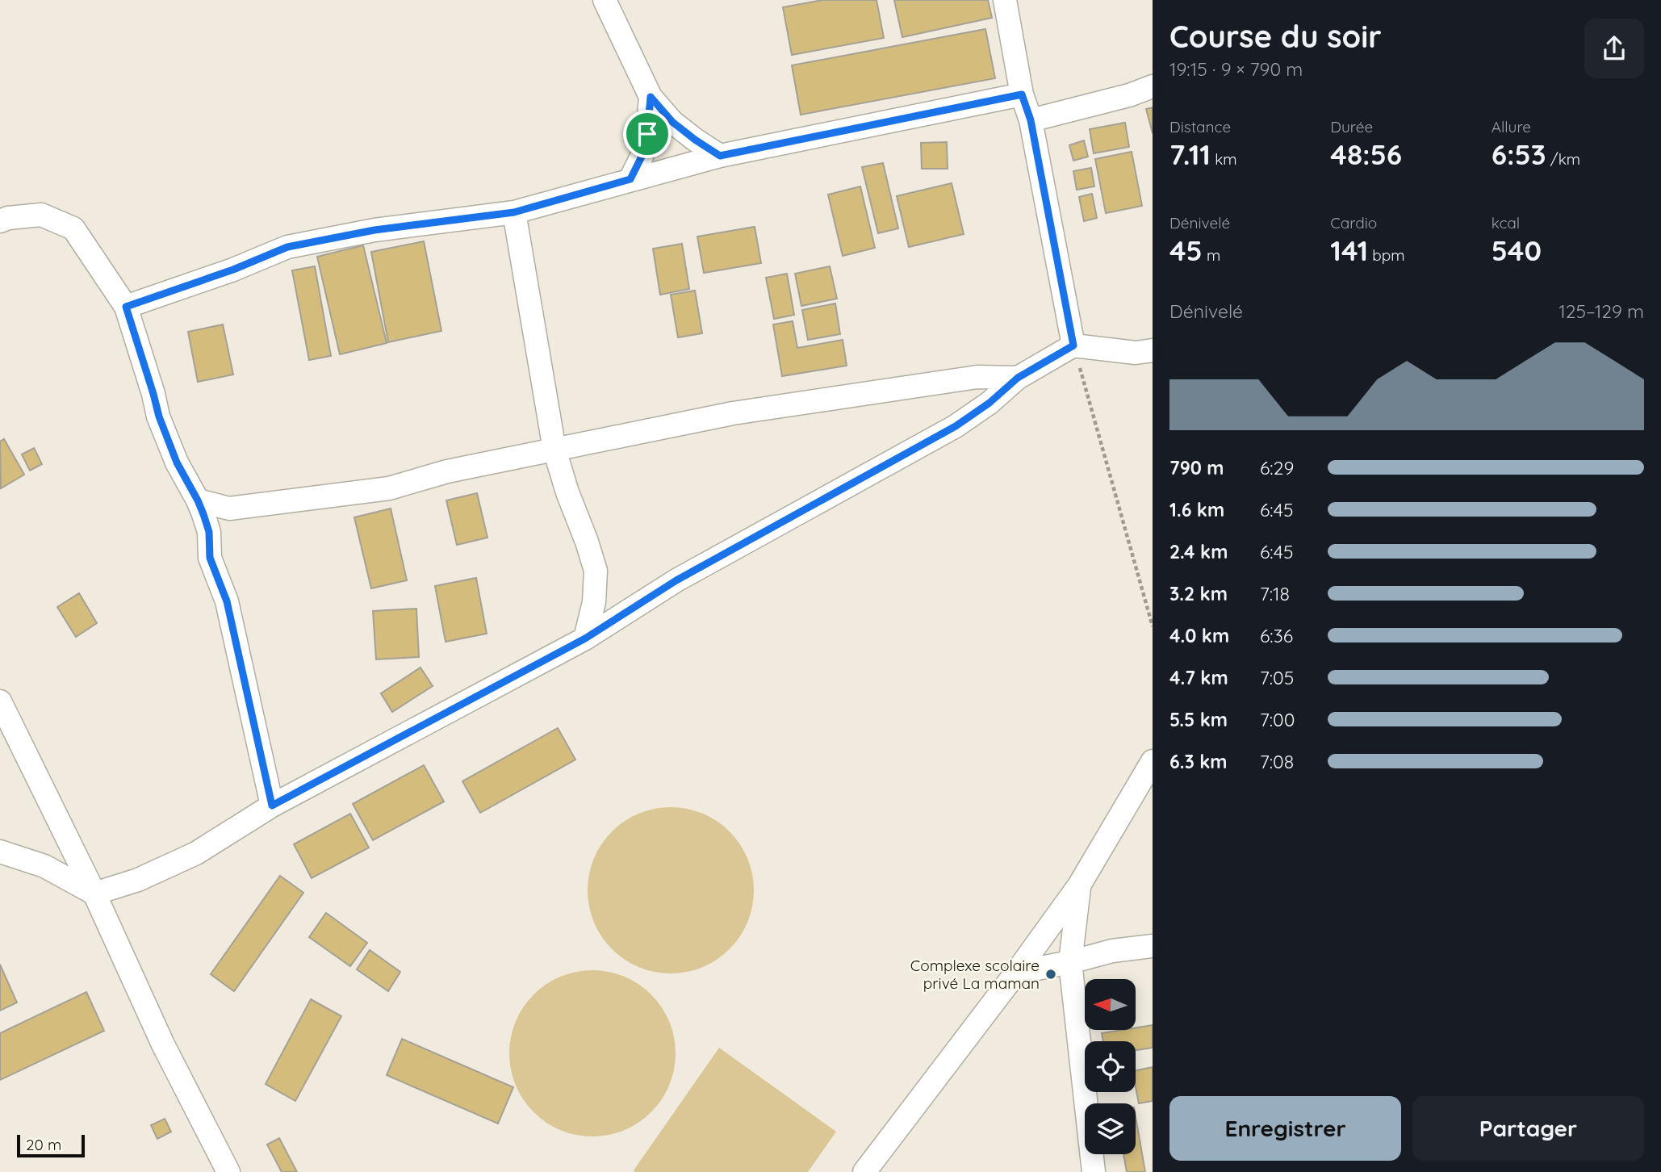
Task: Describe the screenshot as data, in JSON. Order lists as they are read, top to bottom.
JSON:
{
  "places": ["Complexe scolaire privé La maman"],
  "scale_bar": "20 m",
  "north": "left",
  "page": {
    "heading": ["Course du soir", "19:15 · 9 × 790 m"],
    "stats": [
      ["Distance", "7.11 km"],
      ["Durée", "48:56"],
      ["Allure", "6:53 /km"],
      ["Dénivelé", "45 m"],
      ["Cardio", "141 bpm"],
      ["kcal", "540"]
    ],
    "chart": ["Dénivelé", "125–129 m"],
    "list": [
      {
        "name": "790 m",
        "note": "6:29"
      },
      {
        "name": "1.6 km",
        "note": "6:45"
      },
      {
        "name": "2.4 km",
        "note": "6:45"
      },
      {
        "name": "3.2 km",
        "note": "7:18"
      },
      {
        "name": "4.0 km",
        "note": "6:36"
      },
      {
        "name": "4.7 km",
        "note": "7:05"
      },
      {
        "name": "5.5 km",
        "note": "7:00"
      },
      {
        "name": "6.3 km",
        "note": "7:08"
      }
    ],
    "buttons": ["Enregistrer", "Partager"],
    "scale": "20 m"
  }
}
